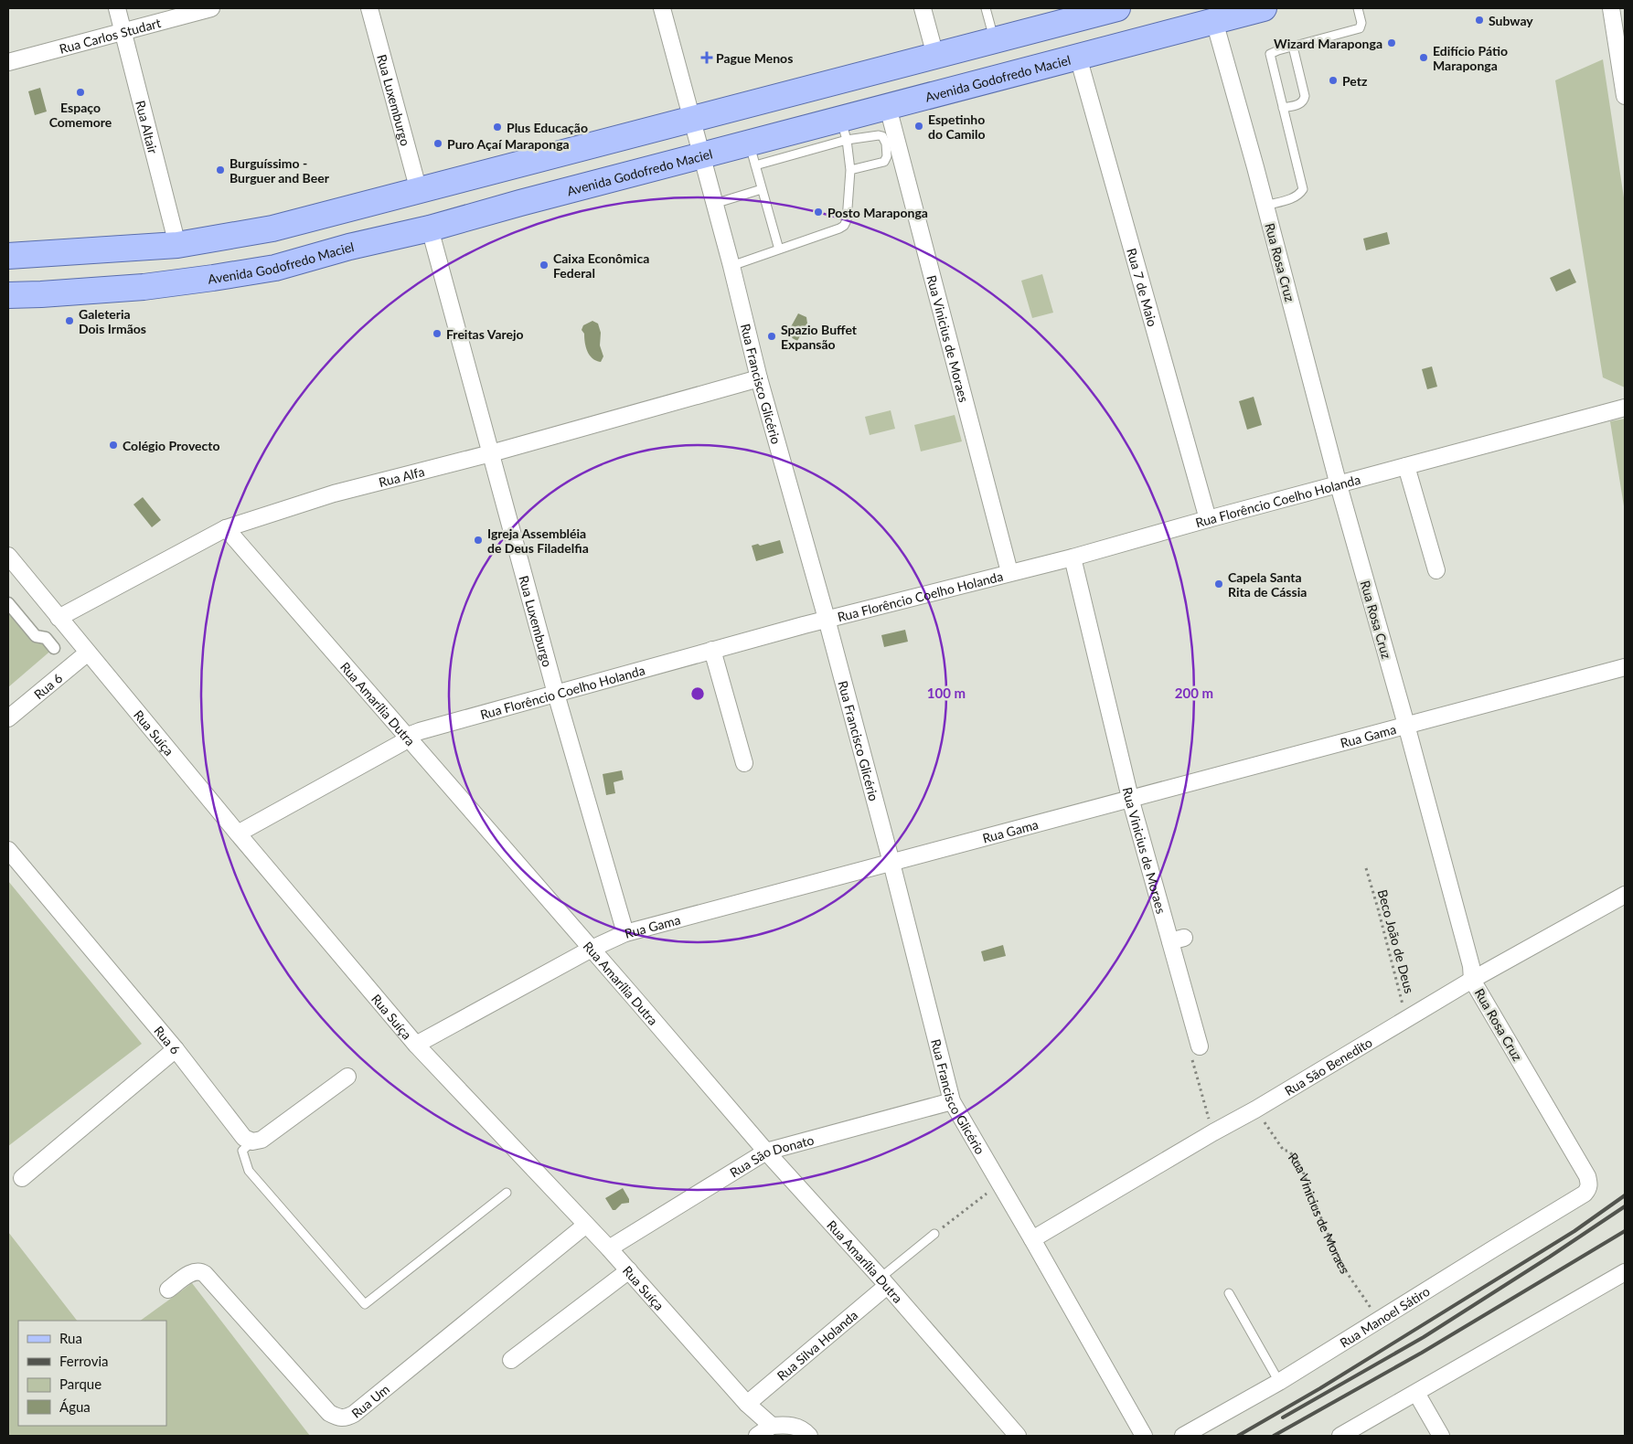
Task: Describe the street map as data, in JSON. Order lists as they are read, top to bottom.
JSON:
{
  "streets": {
    "main road": ["Avenida Godofredo Maciel"],
    "street": [
      "Rua Carlos Studart",
      "Rua Luxemburgo",
      "Rua Altair",
      "Rua Rosa Cruz",
      "Rua 7 de Maio",
      "Rua Vinicius de Moraes",
      "Rua Francisco Glicério",
      "Rua Alfa",
      "Rua Florêncio Coelho Holanda",
      "Rua 6",
      "Rua Amarília Dutra",
      "Rua Suíça",
      "Rua Gama",
      "Rua São Benedito",
      "Rua São Donato",
      "Rua Manoel Sátiro",
      "Rua Silva Holanda",
      "Rua Um"
    ],
    "path": ["Beco João de Deus"]
  },
  "crossings": [
    ["Rua Carlos Studart", "Rua Altair"],
    ["Avenida Godofredo Maciel", "Rua Luxemburgo"],
    ["Avenida Godofredo Maciel", "Rua Rosa Cruz"],
    ["Avenida Godofredo Maciel", "Rua 7 de Maio"],
    ["Avenida Godofredo Maciel", "Rua Vinicius de Moraes"],
    ["Avenida Godofredo Maciel", "Rua Francisco Glicério"],
    ["Rua Luxemburgo", "Rua Alfa"],
    ["Rua Luxemburgo", "Rua Florêncio Coelho Holanda"],
    ["Rua Luxemburgo", "Rua Gama"],
    ["Rua Rosa Cruz", "Rua Florêncio Coelho Holanda"],
    ["Rua Rosa Cruz", "Rua Gama"],
    ["Rua Rosa Cruz", "Rua São Benedito"],
    ["Rua Rosa Cruz", "Rua Manoel Sátiro"],
    ["Rua 7 de Maio", "Rua Florêncio Coelho Holanda"],
    ["Rua Vinicius de Moraes", "Rua Florêncio Coelho Holanda"],
    ["Rua Vinicius de Moraes", "Rua Gama"],
    ["Rua Vinicius de Moraes", "Rua São Benedito"],
    ["Rua Vinicius de Moraes", "Rua Manoel Sátiro"],
    ["Rua Francisco Glicério", "Rua Alfa"],
    ["Rua Francisco Glicério", "Rua Florêncio Coelho Holanda"],
    ["Rua Francisco Glicério", "Rua Gama"],
    ["Rua Francisco Glicério", "Rua São Benedito"],
    ["Rua Francisco Glicério", "Rua São Donato"],
    ["Rua Alfa", "Rua Amarília Dutra"],
    ["Rua Alfa", "Rua Suíça"],
    ["Rua Florêncio Coelho Holanda", "Rua Amarília Dutra"],
    ["Rua Florêncio Coelho Holanda", "Rua Suíça"],
    ["Rua 6", "Rua Suíça"],
    ["Rua Amarília Dutra", "Rua Gama"],
    ["Rua Amarília Dutra", "Rua São Donato"],
    ["Rua Amarília Dutra", "Rua Silva Holanda"],
    ["Rua Suíça", "Rua Gama"],
    ["Rua Suíça", "Rua São Donato"],
    ["Rua Suíça", "Rua Silva Holanda"],
    ["Rua Suíça", "Rua Um"],
    ["Beco João de Deus", "Rua São Benedito"]
  ],
  "places": {
    "other": [
      "Subway",
      "Wizard Maraponga",
      "Edifício Pátio Maraponga",
      "Petz",
      "Espaço Comemore",
      "Espetinho do Camilo",
      "Plus Educação",
      "Puro Açaí Maraponga",
      "Burguíssimo - Burguer and Beer",
      "Posto Maraponga",
      "Caixa Econômica Federal",
      "Galeteria Dois Irmãos",
      "Freitas Varejo",
      "Spazio Buffet Expansão",
      "Colégio Provecto",
      "Igreja Assembléia de Deus Filadelfia",
      "Capela Santa Rita de Cássia"
    ],
    "health": ["Pague Menos"]
  },
  "legend": [
    "Rua",
    "Ferrovia",
    "Parque",
    "Água"
  ],
  "rings": ["100 m", "200 m"]
}
